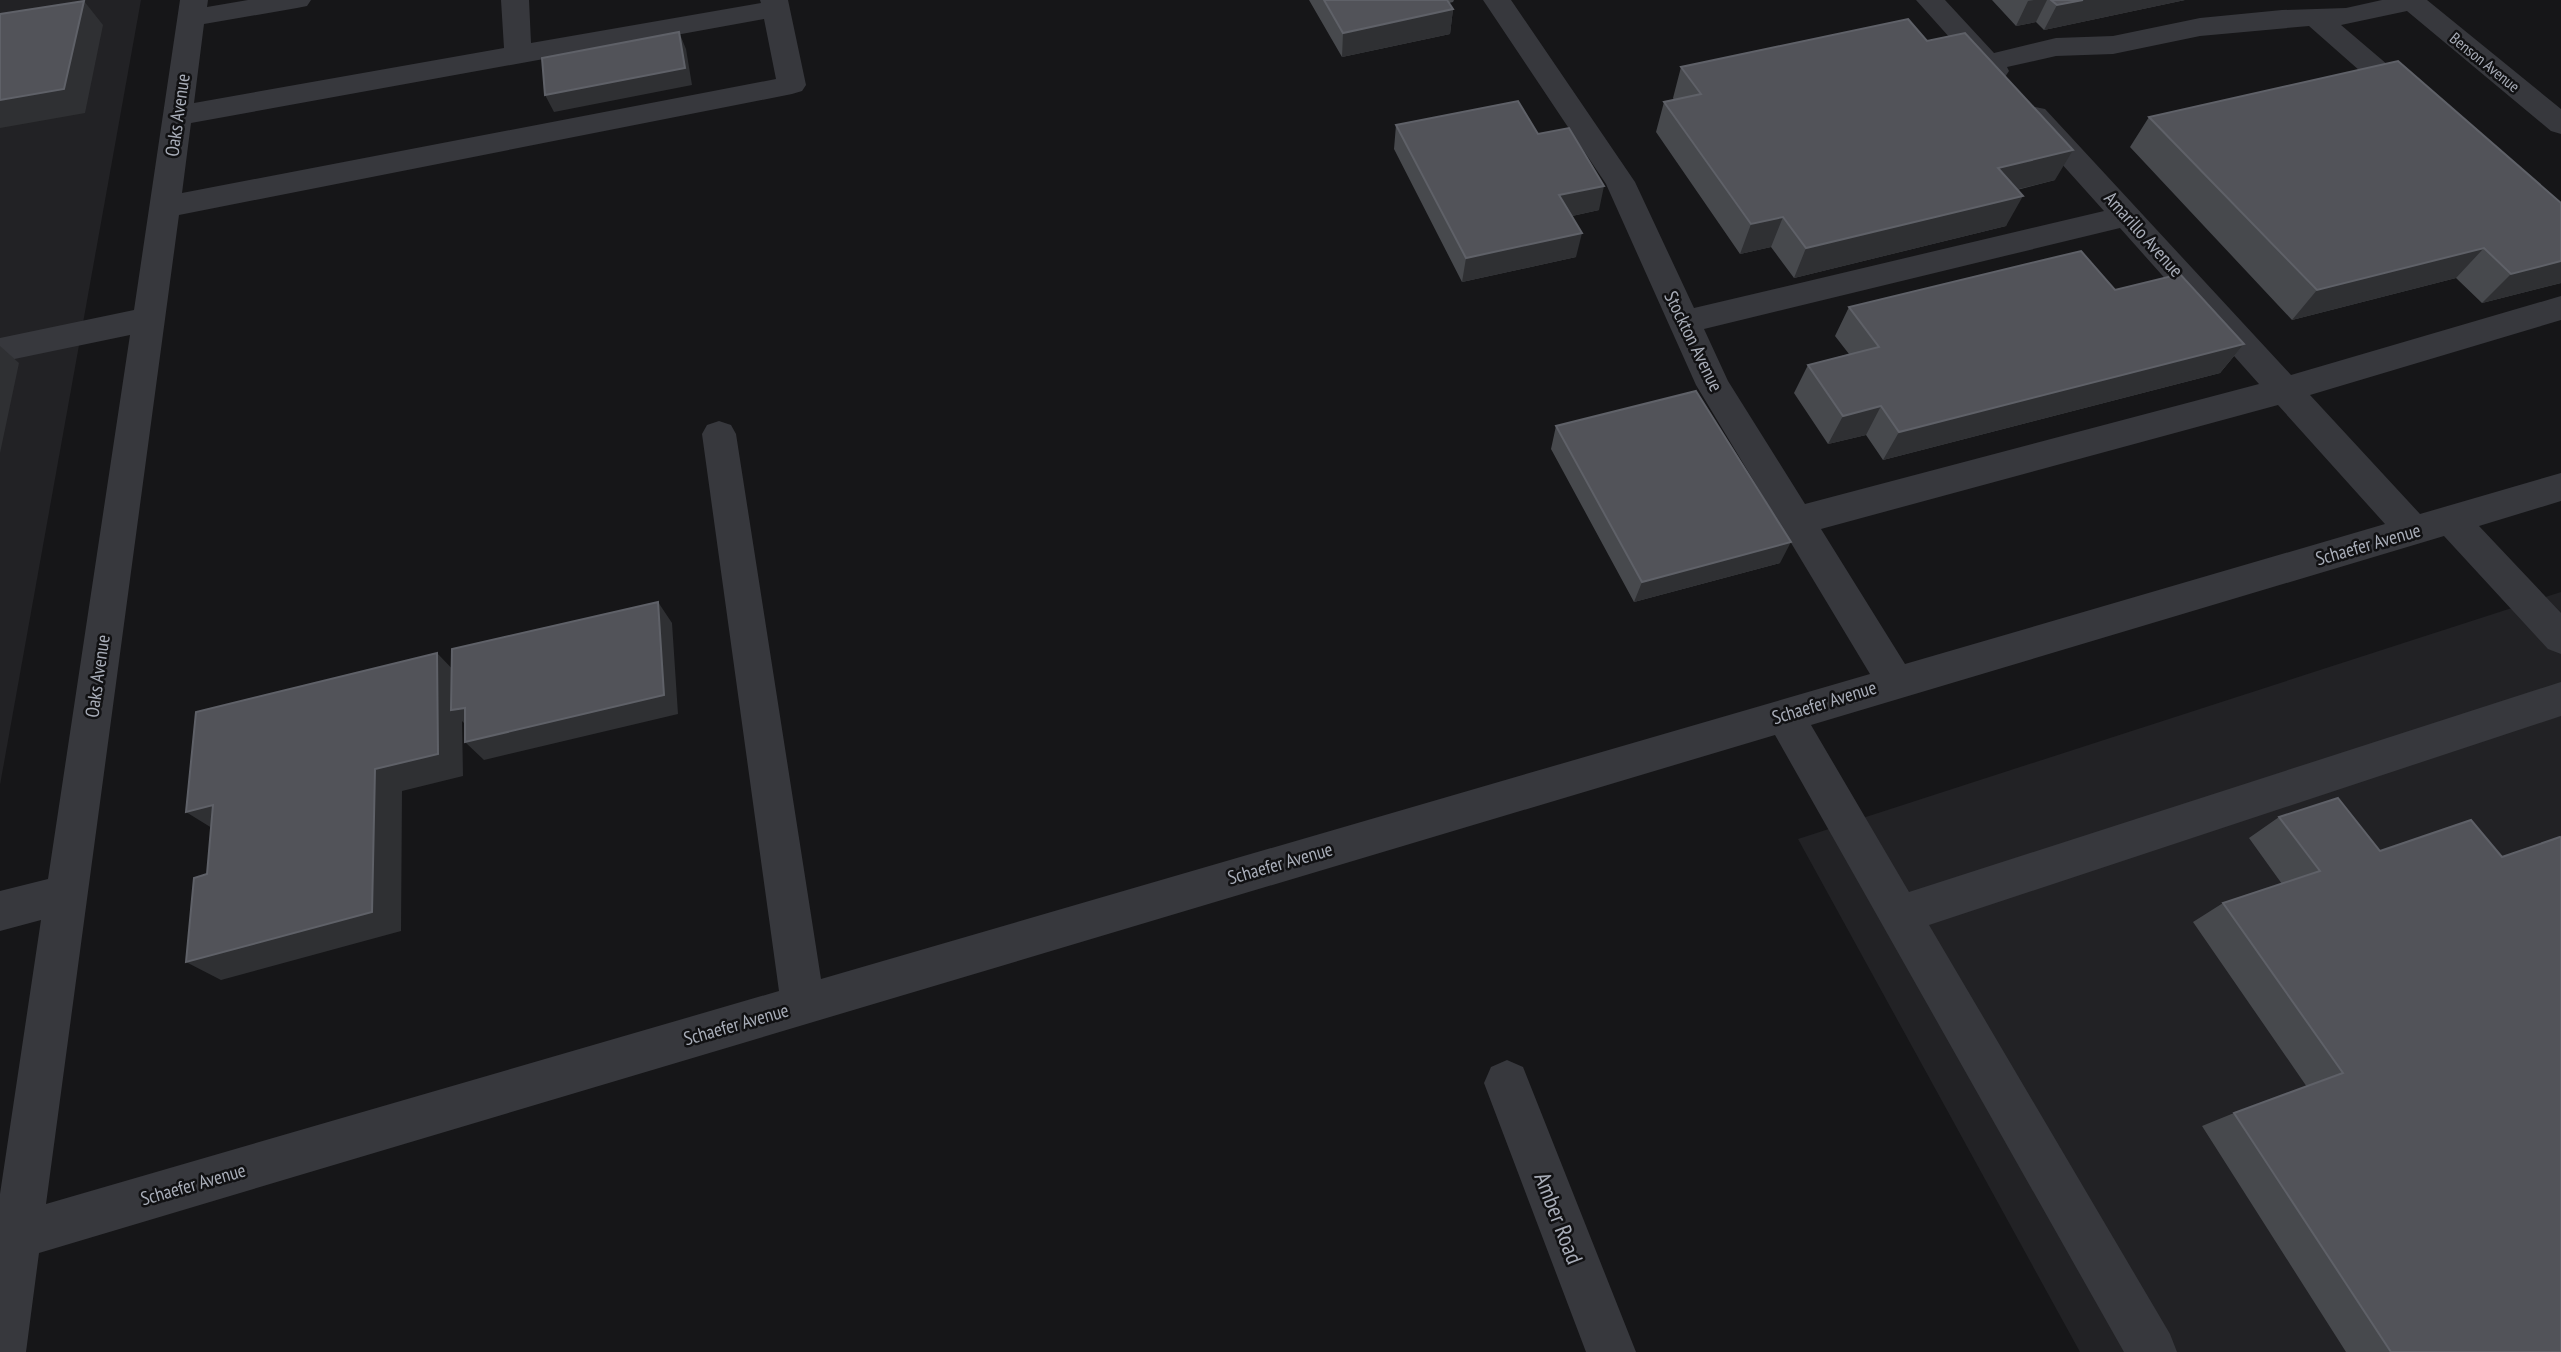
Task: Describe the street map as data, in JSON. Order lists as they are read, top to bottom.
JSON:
{
  "streets": {
    "street": [
      "Benson Avenue",
      "Oaks Avenue",
      "Amarillo Avenue",
      "Stockton Avenue",
      "Schaefer Avenue",
      "Amber Road"
    ]
  },
  "crossings": [
    ["Oaks Avenue", "Schaefer Avenue"],
    ["Amarillo Avenue", "Schaefer Avenue"],
    ["Stockton Avenue", "Schaefer Avenue"]
  ]
}
